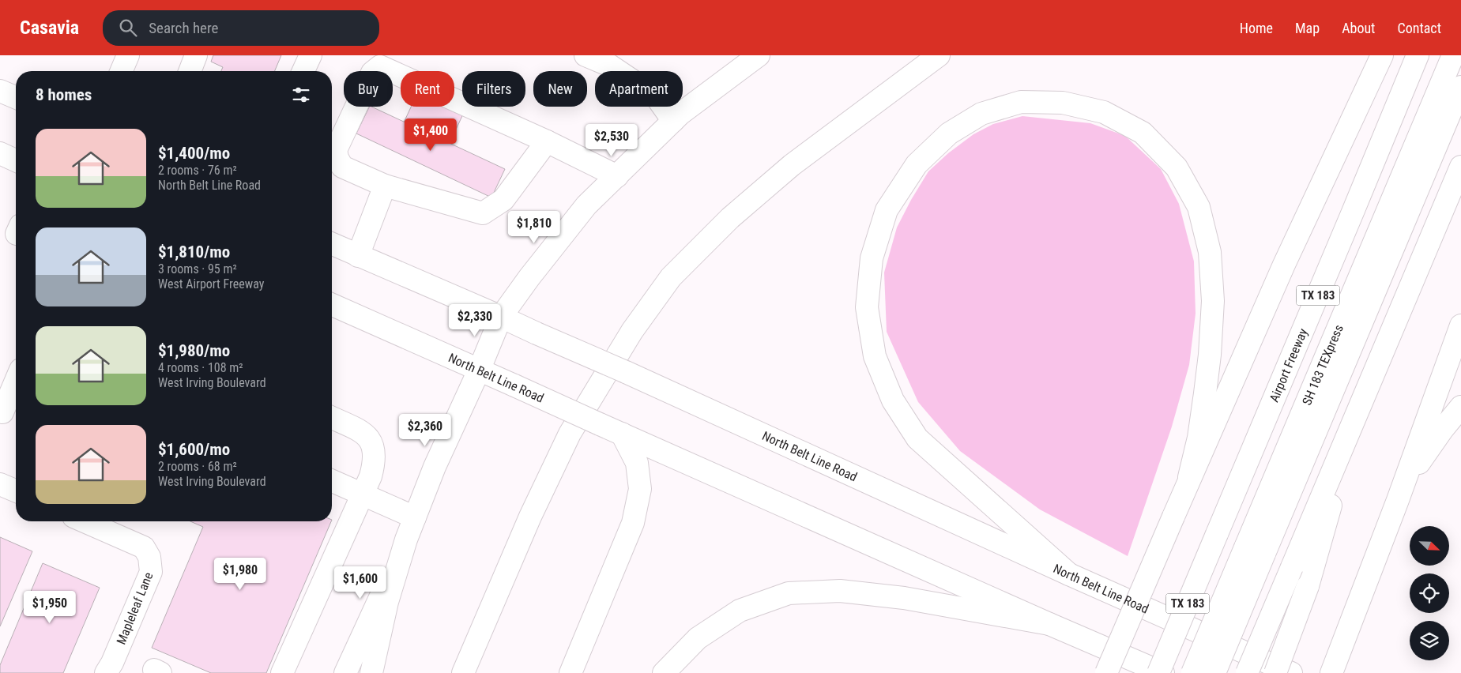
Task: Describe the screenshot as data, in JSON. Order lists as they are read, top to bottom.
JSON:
{
  "streets": {
    "main road": [
      "TX 183",
      "Airport Freeway",
      "SH 183 TEXpress",
      "North Belt Line Road",
      "Mapleleaf Lane"
    ]
  },
  "north": "bottom right",
  "page": {
    "header": "Casavia",
    "search": "Search here",
    "nav": [
      "Home",
      "Map",
      "About",
      "Contact"
    ],
    "chip": [
      "Buy",
      "Rent",
      "Filters",
      "New",
      "Apartment"
    ],
    "heading": "8 homes",
    "price": [
      "$1,400",
      "$2,530",
      "$1,810",
      "$2,330",
      "$2,360",
      "$1,980",
      "$1,600",
      "$1,950"
    ],
    "list": [
      {
        "name": "$1,400/mo",
        "note": "2 rooms · 76 m² · North Belt Line Road"
      },
      {
        "name": "$1,810/mo",
        "note": "3 rooms · 95 m² · West Airport Freeway"
      },
      {
        "name": "$1,980/mo",
        "note": "4 rooms · 108 m² · West Irving Boulevard"
      },
      {
        "name": "$1,600/mo",
        "note": "2 rooms · 68 m² · West Irving Boulevard"
      }
    ]
  }
}
